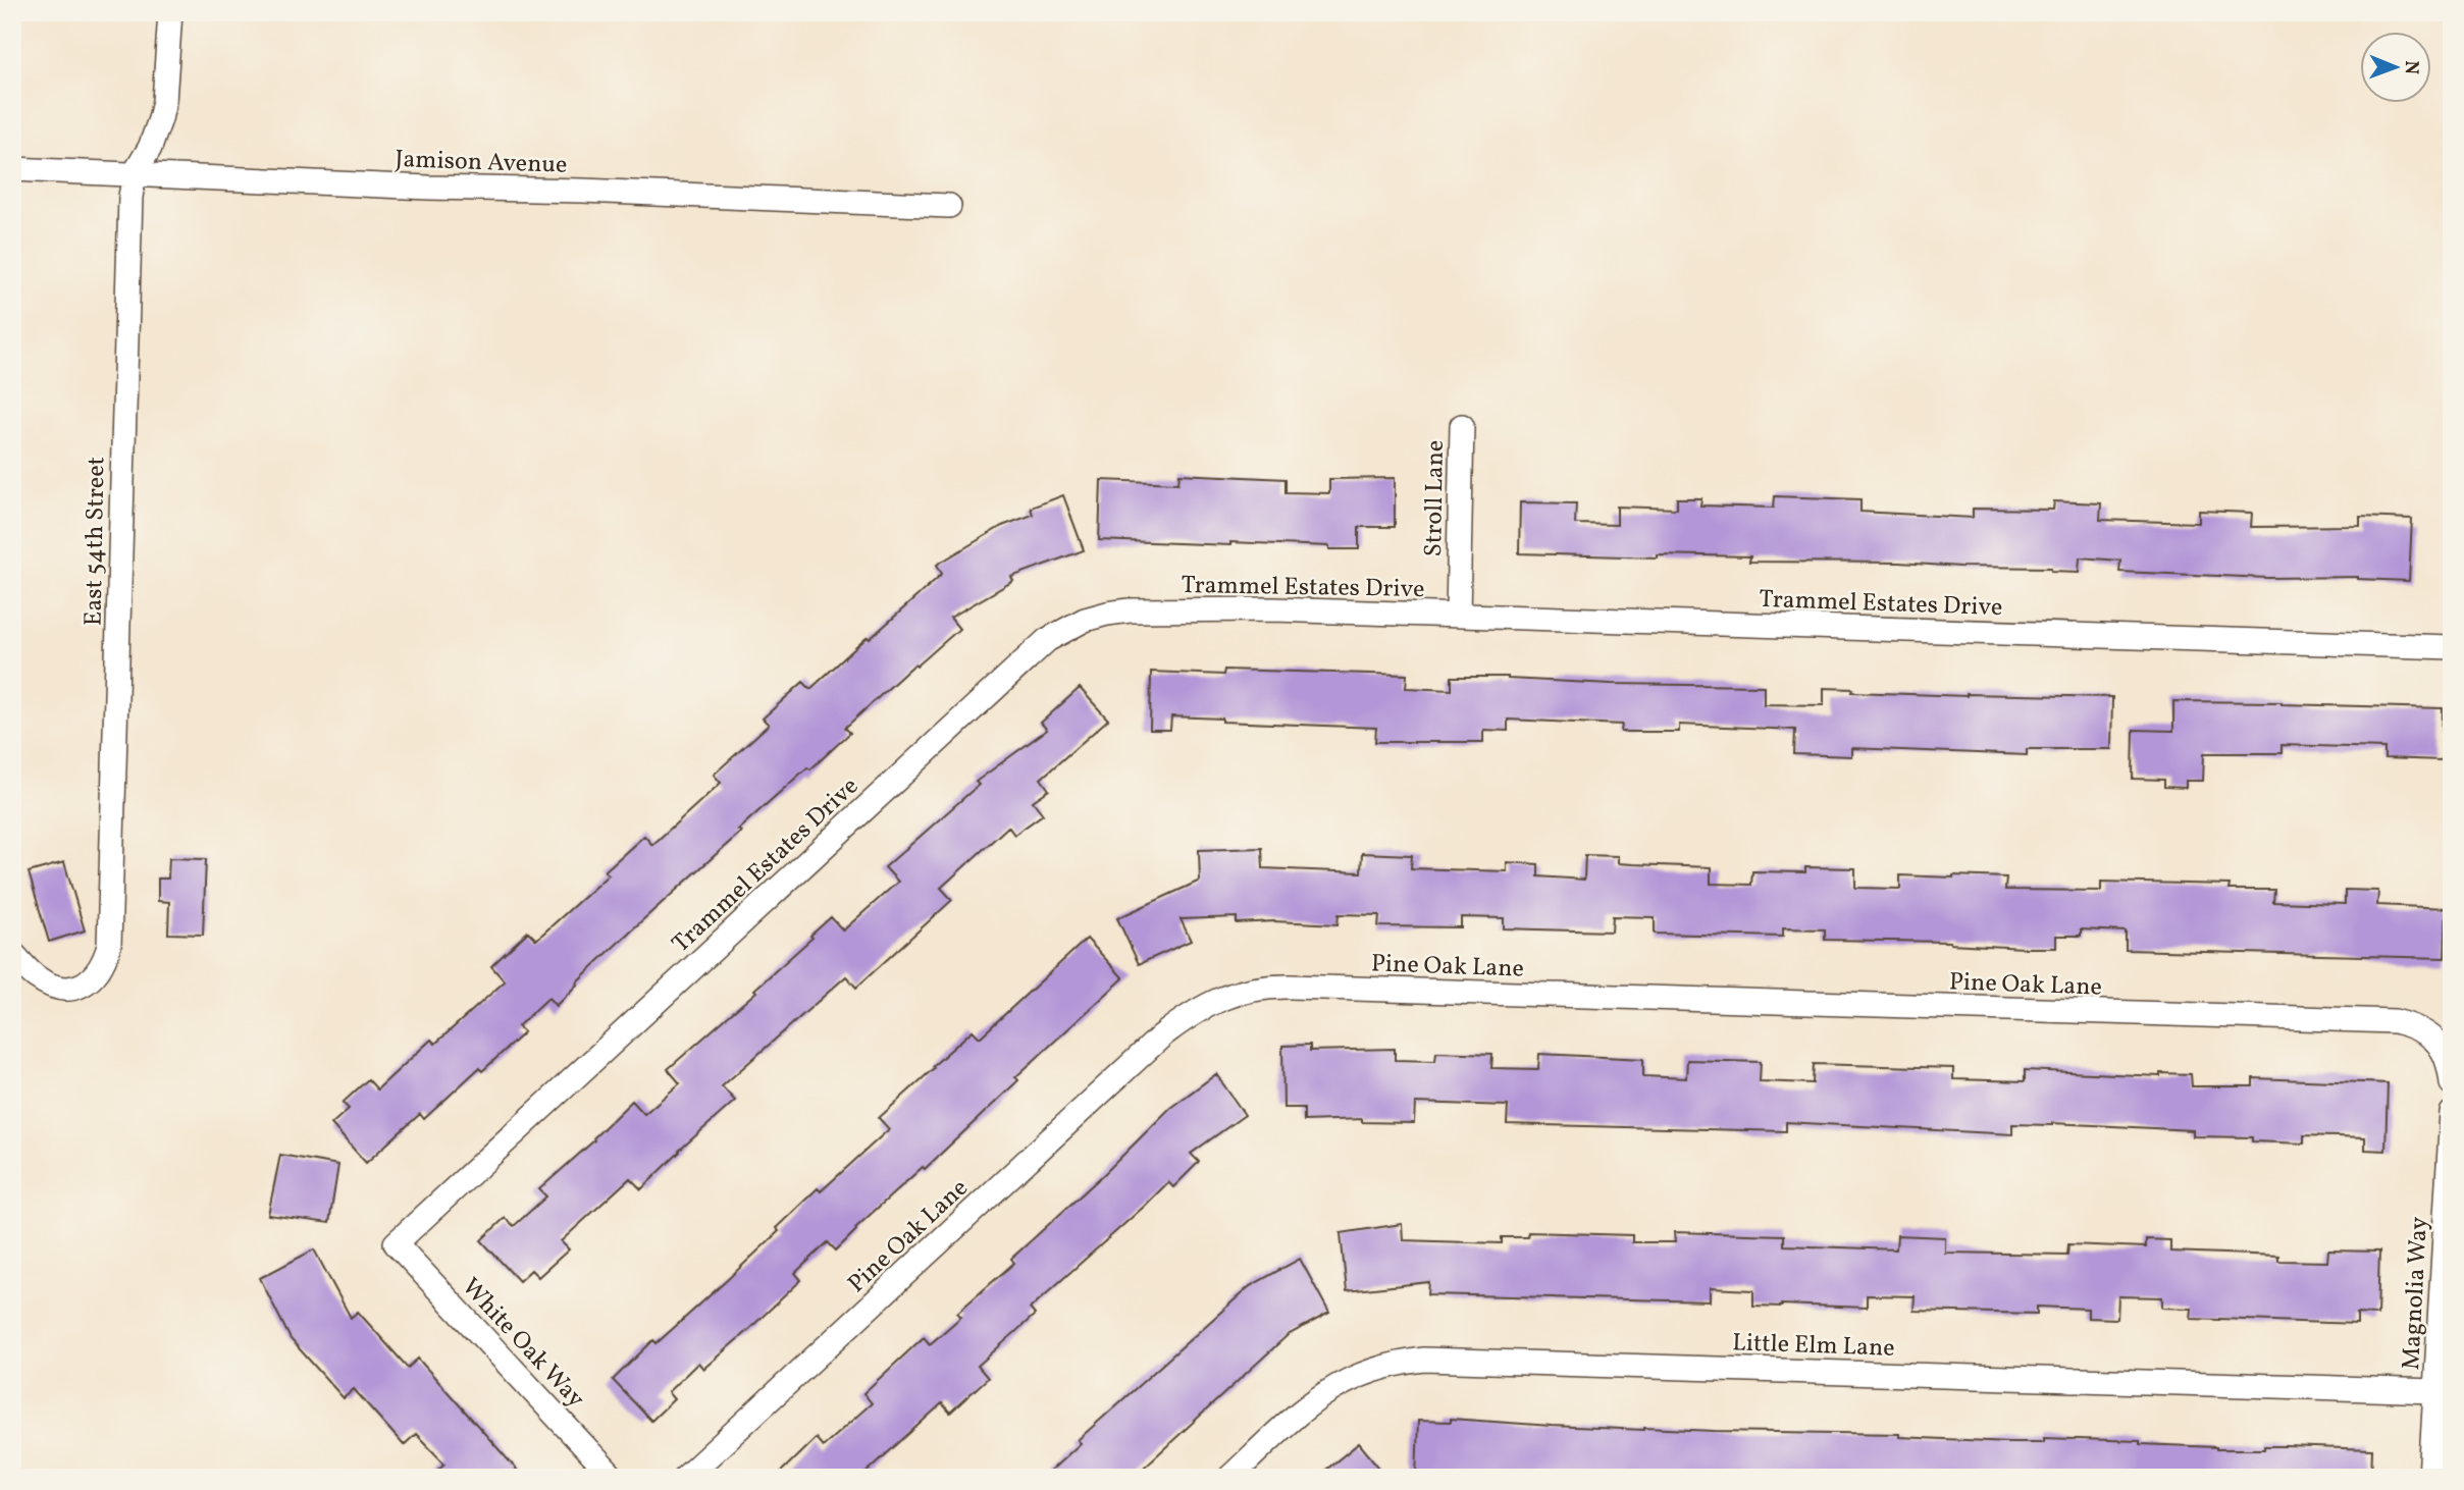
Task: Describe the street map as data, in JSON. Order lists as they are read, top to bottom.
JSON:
{
  "streets": {
    "street": [
      "Jamison Avenue",
      "Stroll Lane",
      "East 54th Street",
      "Trammel Estates Drive",
      "Pine Oak Lane",
      "Magnolia Way",
      "White Oak Way",
      "Little Elm Lane"
    ]
  },
  "crossings": [
    ["Jamison Avenue", "East 54th Street"],
    ["Stroll Lane", "Trammel Estates Drive"],
    ["Trammel Estates Drive", "White Oak Way"],
    ["Magnolia Way", "Little Elm Lane"]
  ],
  "north": "right"
}
